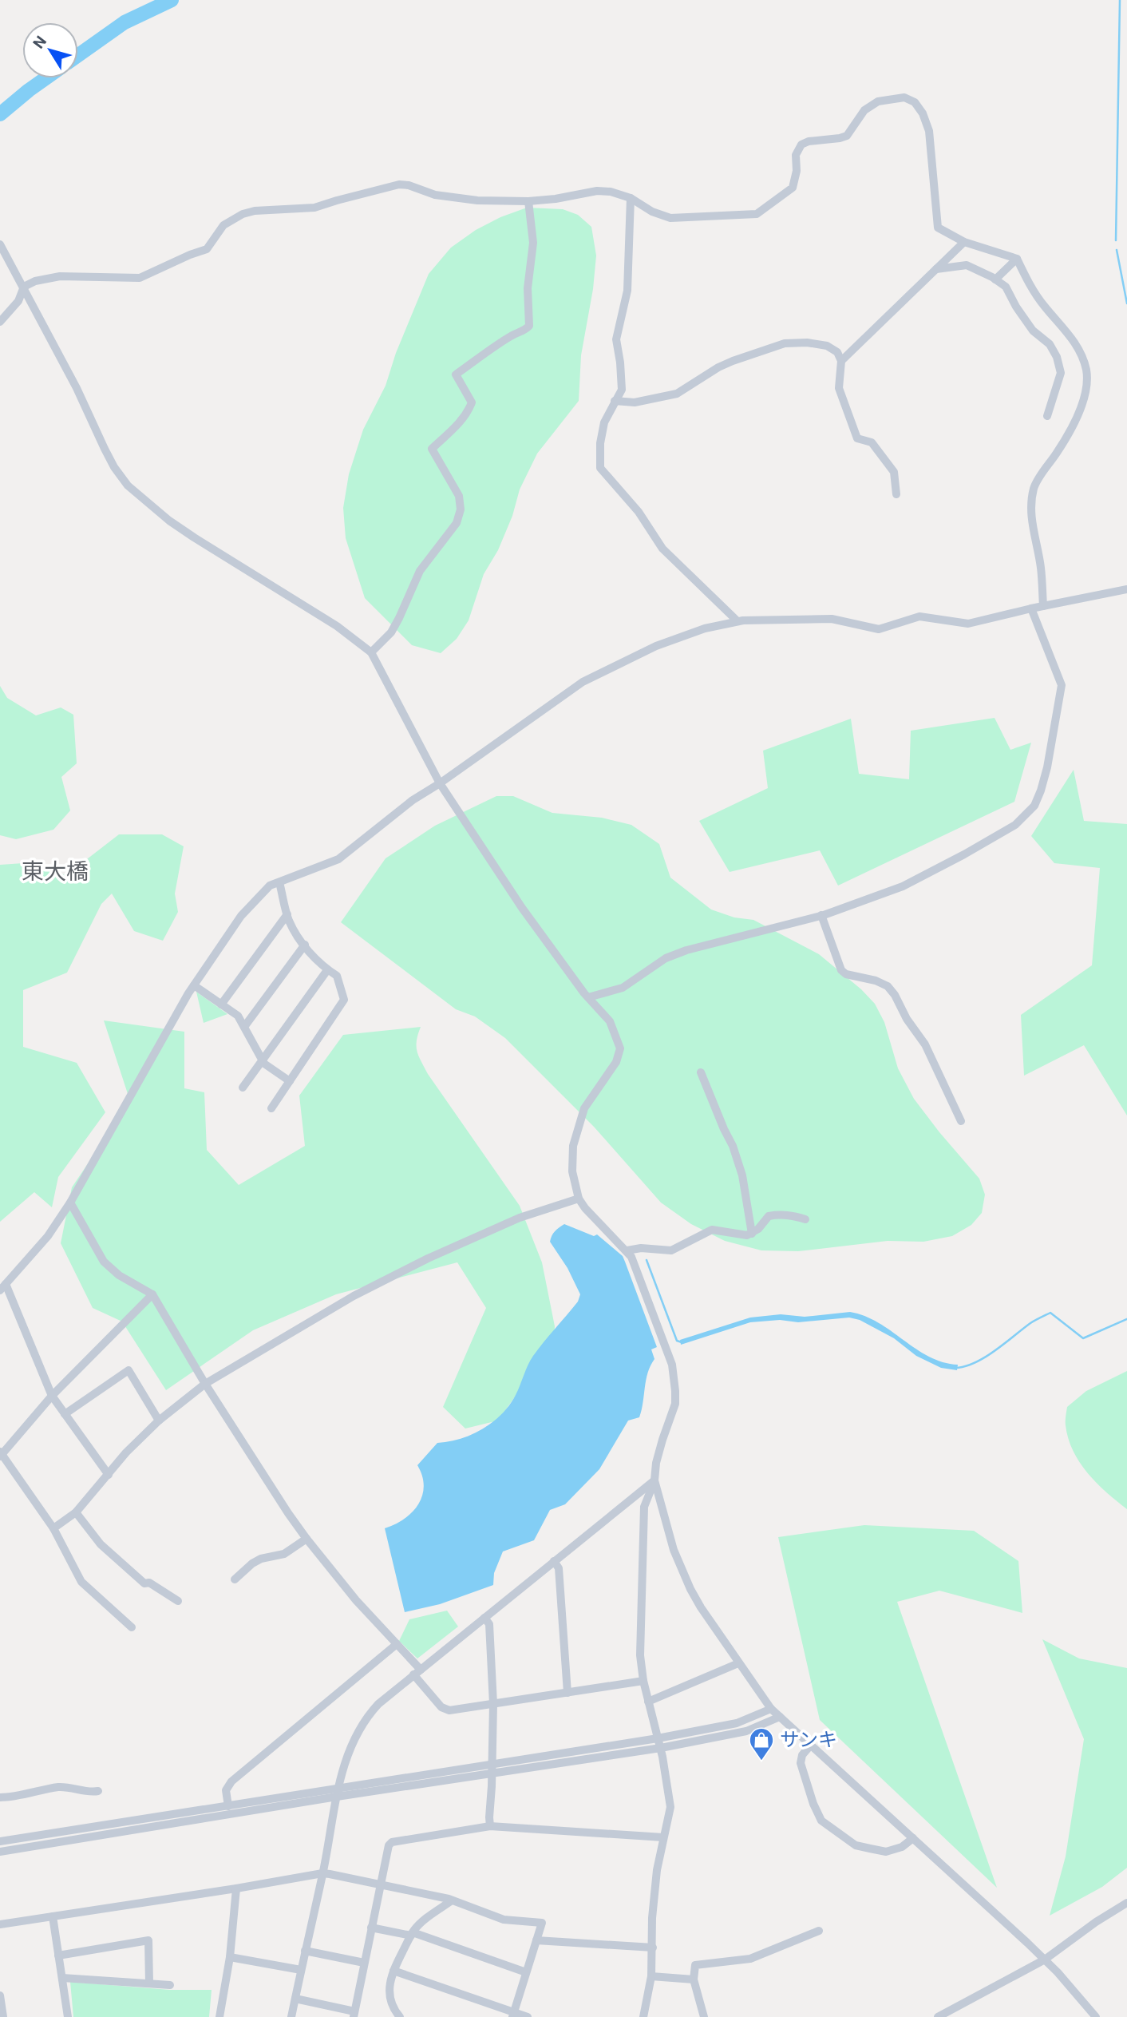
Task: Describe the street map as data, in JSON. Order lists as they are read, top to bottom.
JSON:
{
  "districts": ["東大橋"],
  "places": {
    "shop": ["サンキ"]
  },
  "north": "top left"
}
